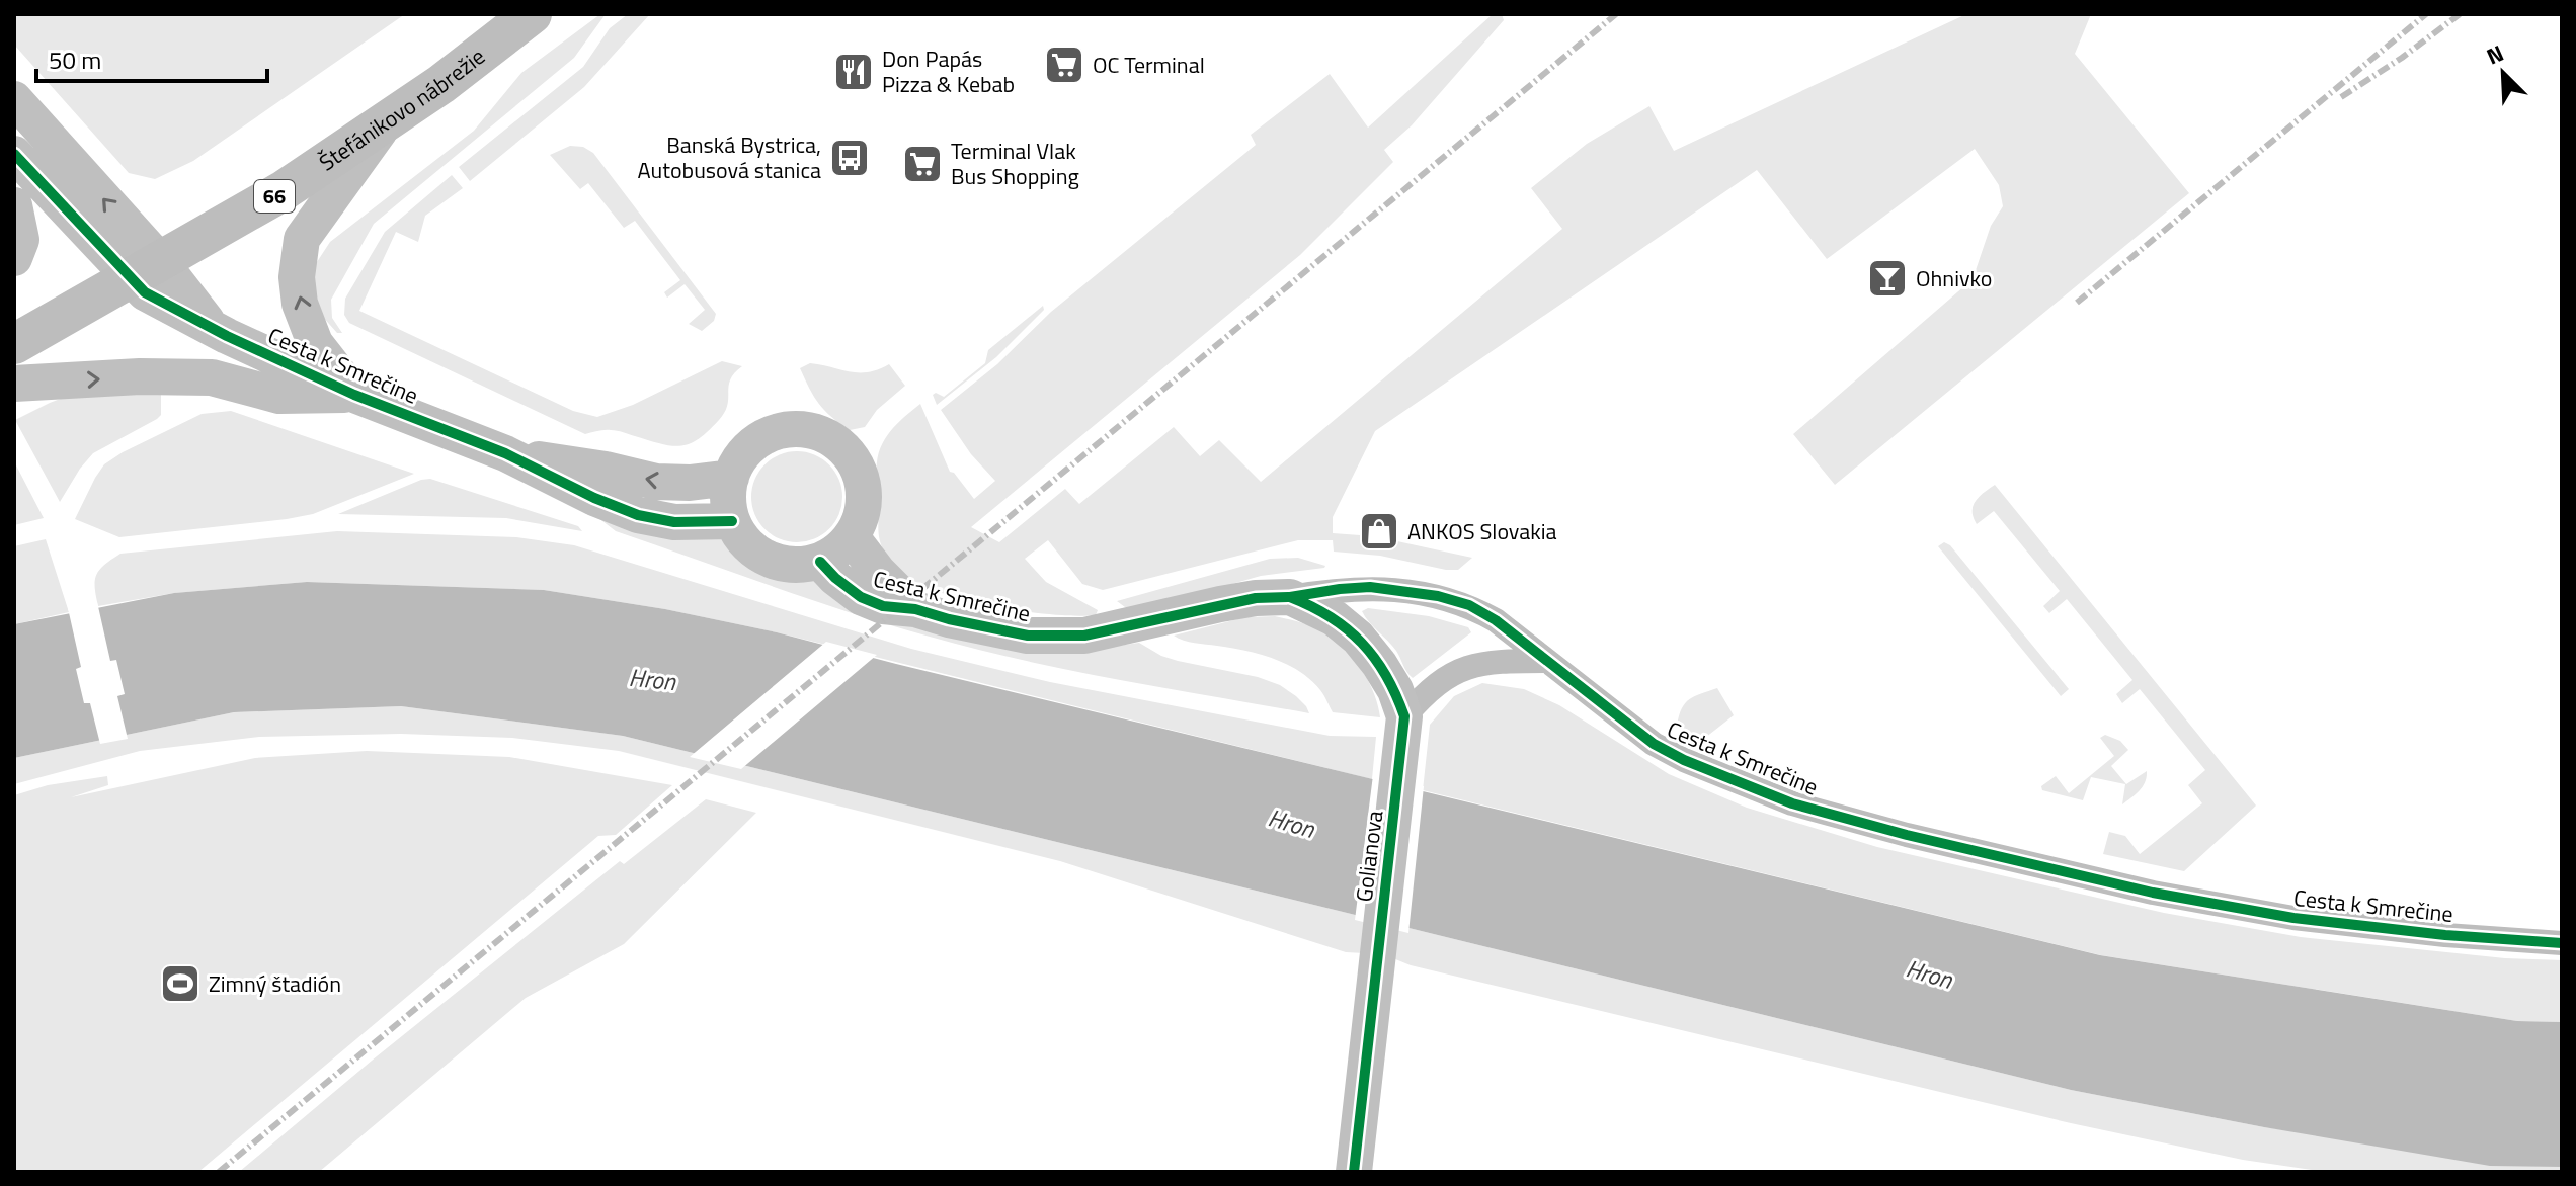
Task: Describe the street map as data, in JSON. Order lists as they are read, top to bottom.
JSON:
{
  "streets": {
    "main road": ["Štefánikovo nábrežie", "66"],
    "street": ["Cesta k Smrečine", "Golianova"]
  },
  "crossings": [
    ["Štefánikovo nábrežie", "Cesta k Smrečine"]
  ],
  "water": ["Hron"],
  "places": {
    "supermarket": ["OC Terminal", "Terminal Vlak Bus Shopping"],
    "restaurant": ["Don Papás Pizza & Kebab"],
    "bus stop": ["Banská Bystrica, Autobusová stanica"],
    "bar": ["Ohnivko"],
    "shop": ["ANKOS Slovakia"],
    "sports": ["Zimný štadión"]
  },
  "scale_bar": "50 m",
  "north": "top left"
}
